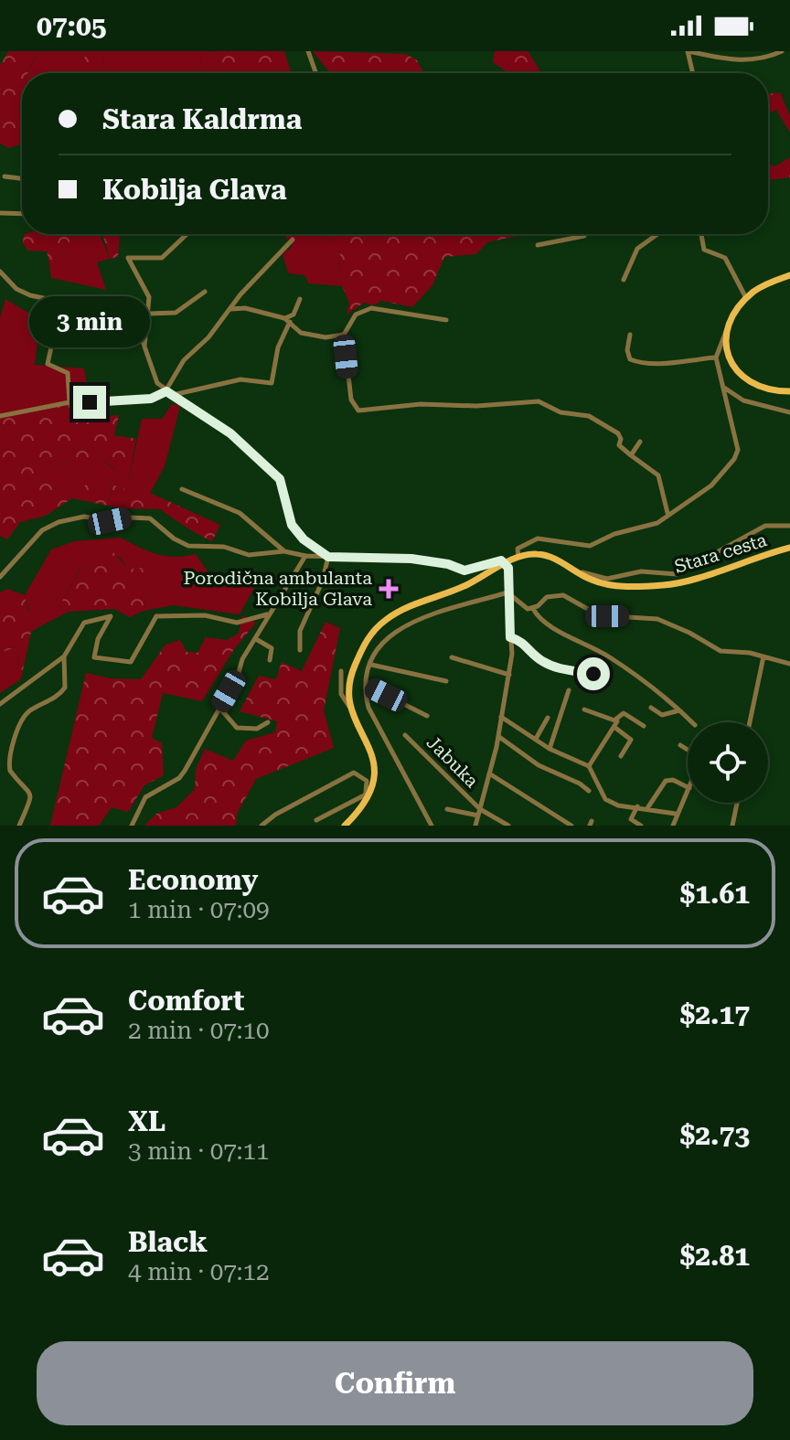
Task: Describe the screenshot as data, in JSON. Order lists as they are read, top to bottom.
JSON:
{
  "streets": {
    "main road": ["Stara cesta"],
    "street": ["Jabuka"]
  },
  "places": {
    "health": ["Porodična ambulanta Kobilja Glava"]
  },
  "page": {
    "status": "07:05",
    "banner": ["Stara Kaldrma", "Kobilja Glava"],
    "bubble": "3 min",
    "list": [
      {
        "name": "Economy",
        "note": "1 min · 07:09",
        "value": "$1.61"
      },
      {
        "name": "Comfort",
        "note": "2 min · 07:10",
        "value": "$2.17"
      },
      {
        "name": "XL",
        "note": "3 min · 07:11",
        "value": "$2.73"
      },
      {
        "name": "Black",
        "note": "4 min · 07:12",
        "value": "$2.81"
      }
    ],
    "buttons": "Confirm"
  }
}
